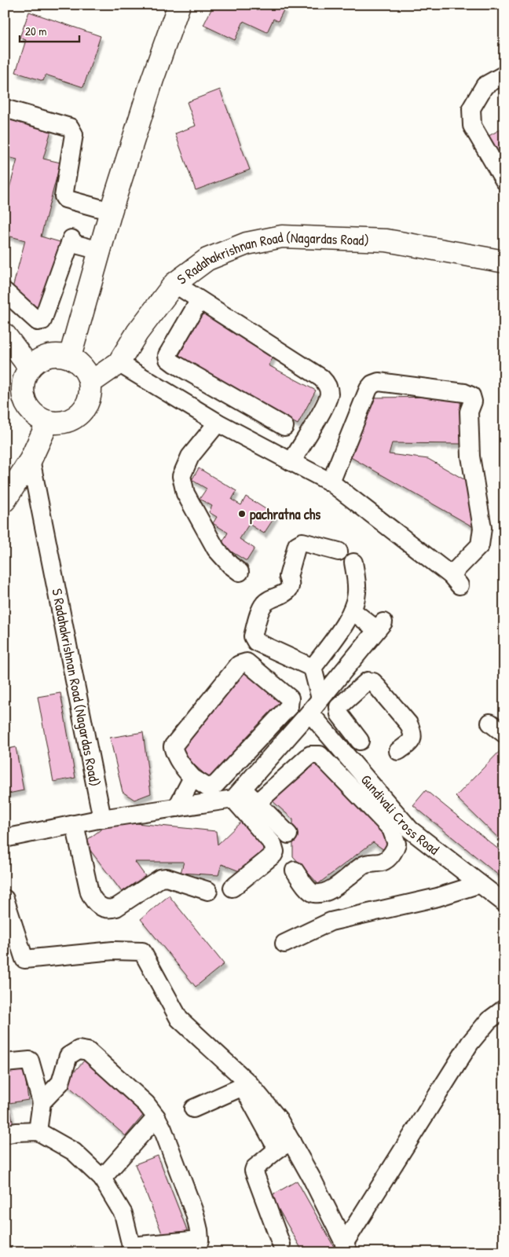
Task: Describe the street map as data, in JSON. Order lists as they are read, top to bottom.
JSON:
{
  "streets": {
    "street": ["S Radahakrishnan Road (Nagardas Road)", "Gundivali Cross Road"]
  },
  "places": ["pachratna chs"],
  "scale_bar": "20 m"
}
